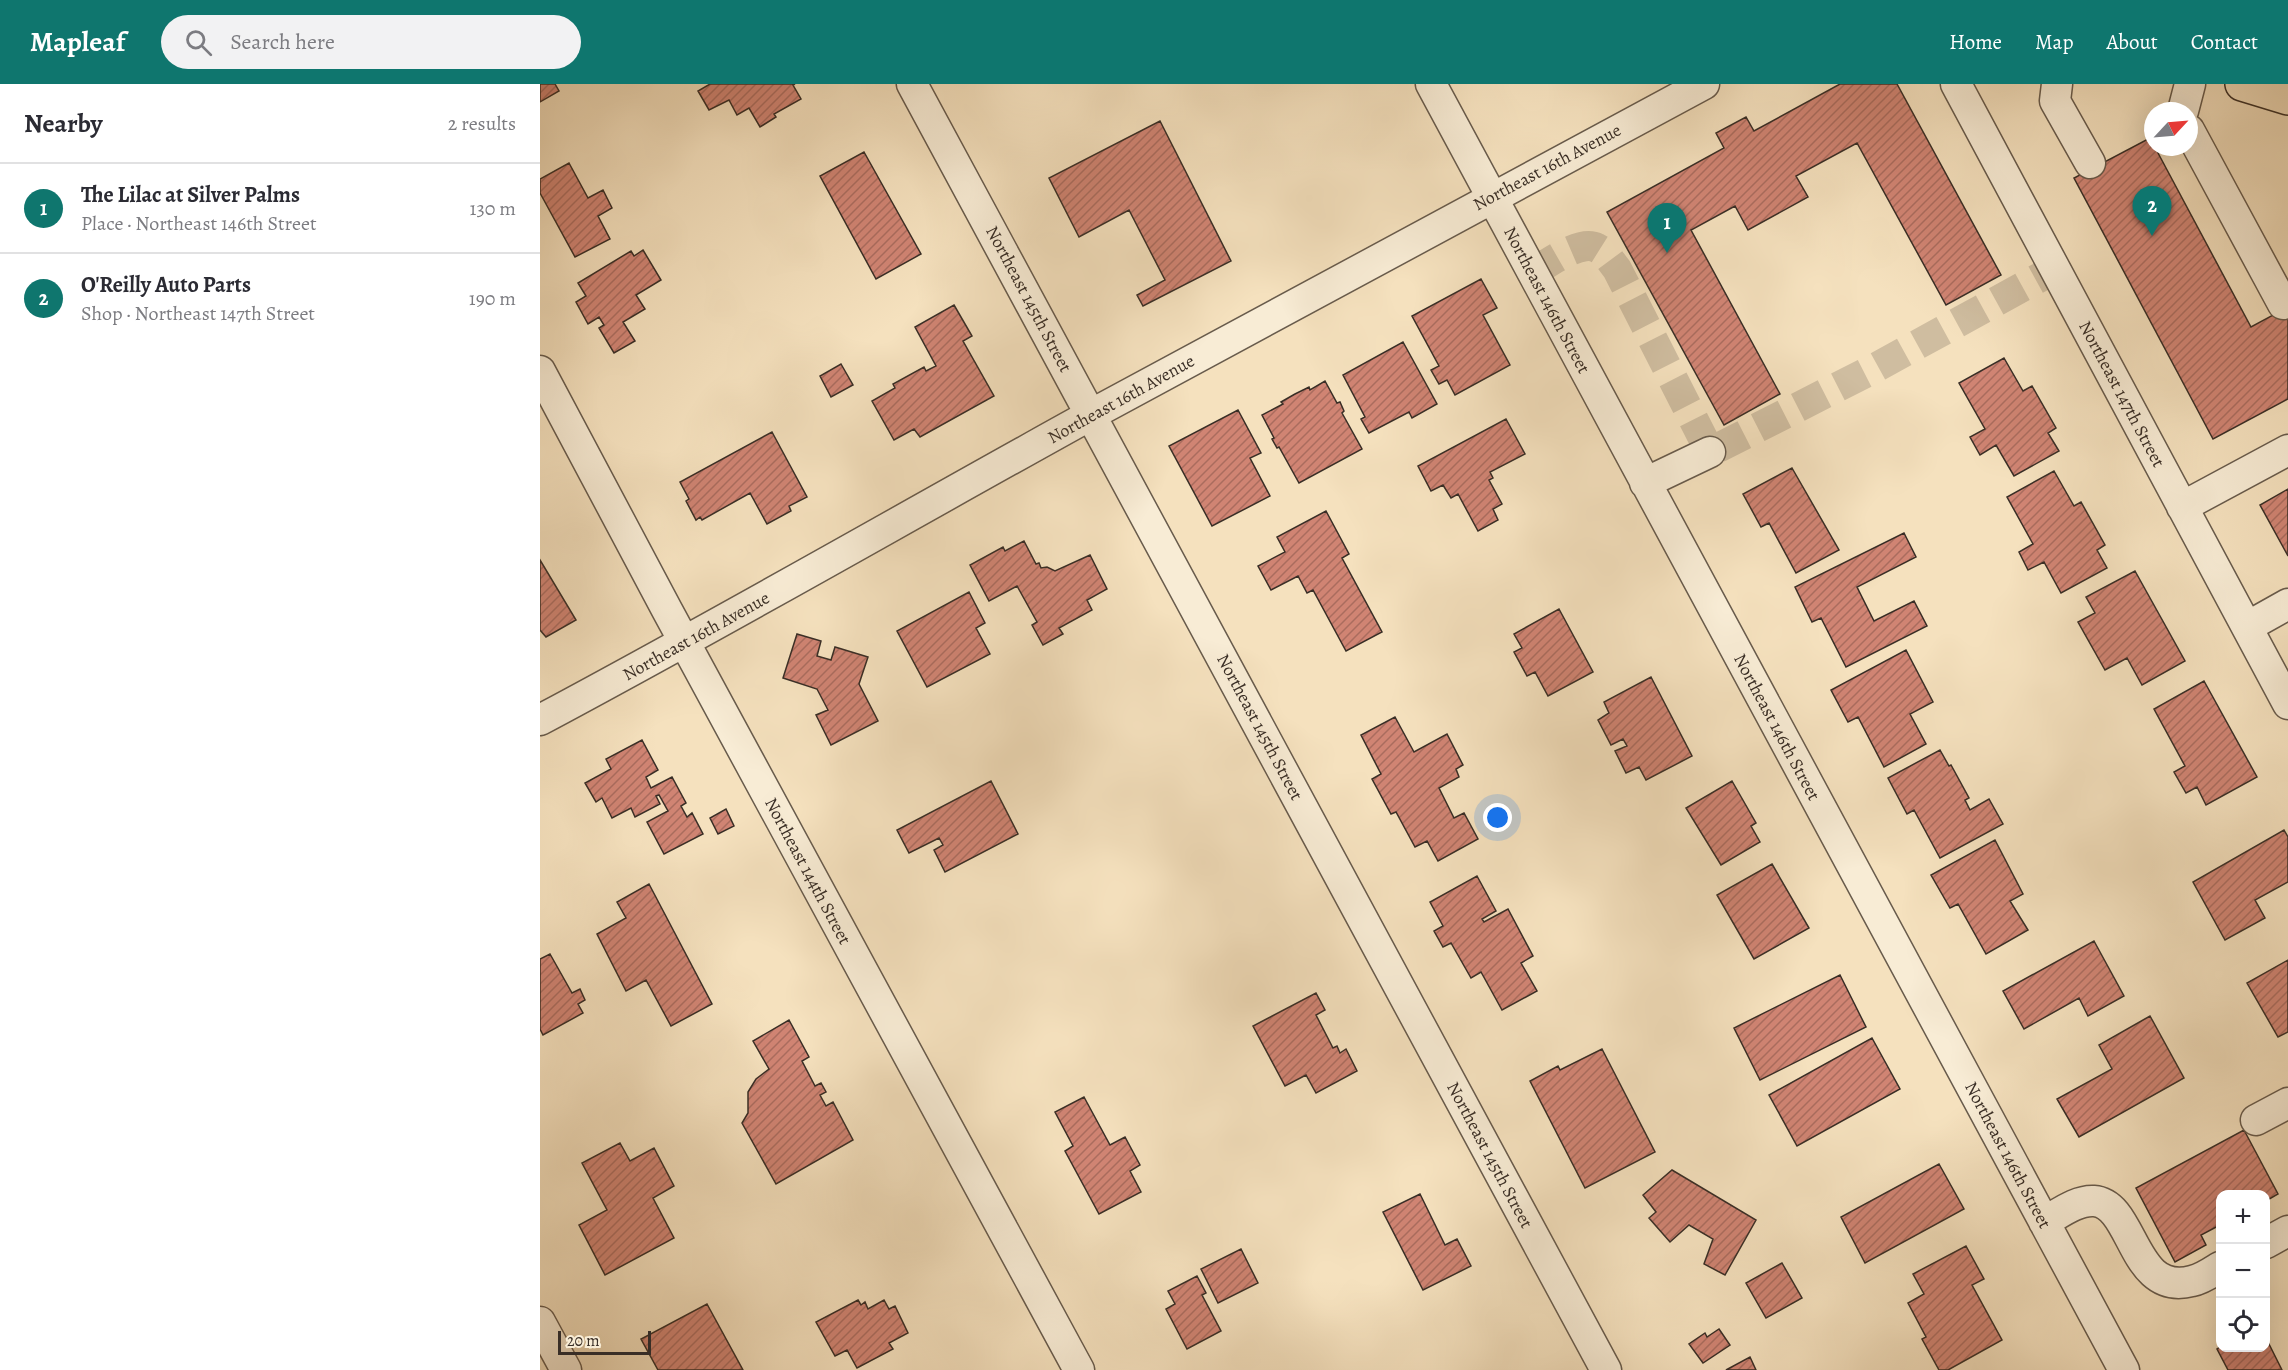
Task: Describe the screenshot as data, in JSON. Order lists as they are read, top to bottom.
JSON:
{
  "streets": {
    "street": [
      "Northeast 16th Avenue",
      "Northeast 145th Street",
      "Northeast 146th Street",
      "Northeast 147th Street",
      "Northeast 144th Street"
    ]
  },
  "crossings": [
    ["Northeast 16th Avenue", "Northeast 145th Street"],
    ["Northeast 16th Avenue", "Northeast 146th Street"],
    ["Northeast 16th Avenue", "Northeast 144th Street"]
  ],
  "scale_bar": "20 m",
  "north": "top right",
  "page": {
    "header": "Mapleaf",
    "search": "Search here",
    "nav": [
      "Home",
      "Map",
      "About",
      "Contact"
    ],
    "heading": ["Nearby", "2 results"],
    "list": [
      {
        "mark": "1",
        "name": "The Lilac at Silver Palms",
        "note": "Place · Northeast 146th Street",
        "value": "130 m"
      },
      {
        "mark": "2",
        "name": "O'Reilly Auto Parts",
        "note": "Shop · Northeast 147th Street",
        "value": "190 m"
      }
    ],
    "pins": ["2", "1"],
    "map_buttons": ["+", "−"],
    "scale": "20 m"
  }
}
